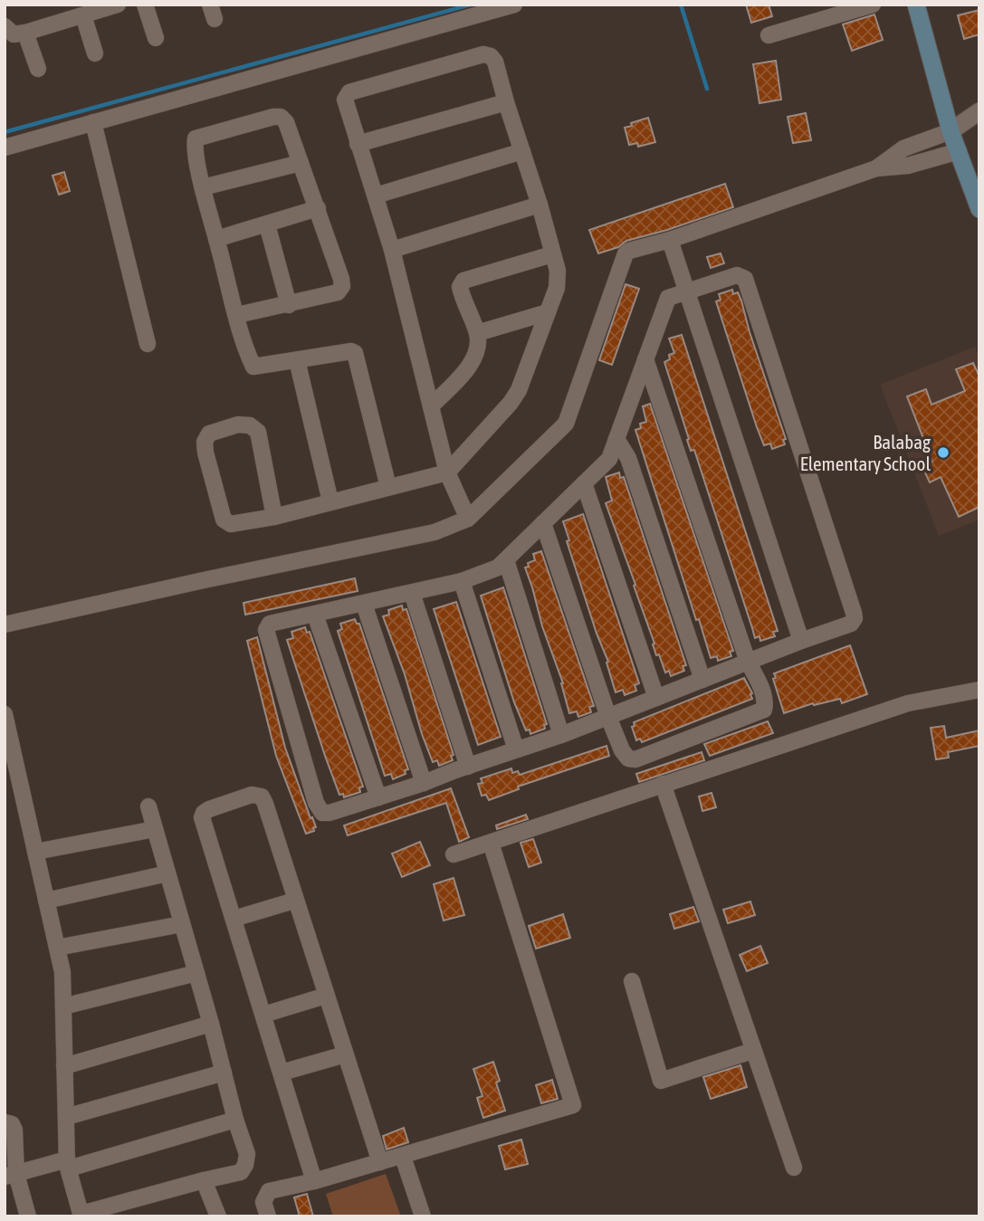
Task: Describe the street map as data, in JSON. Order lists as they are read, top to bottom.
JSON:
{
  "places": ["Balabag Elementary School"]
}
